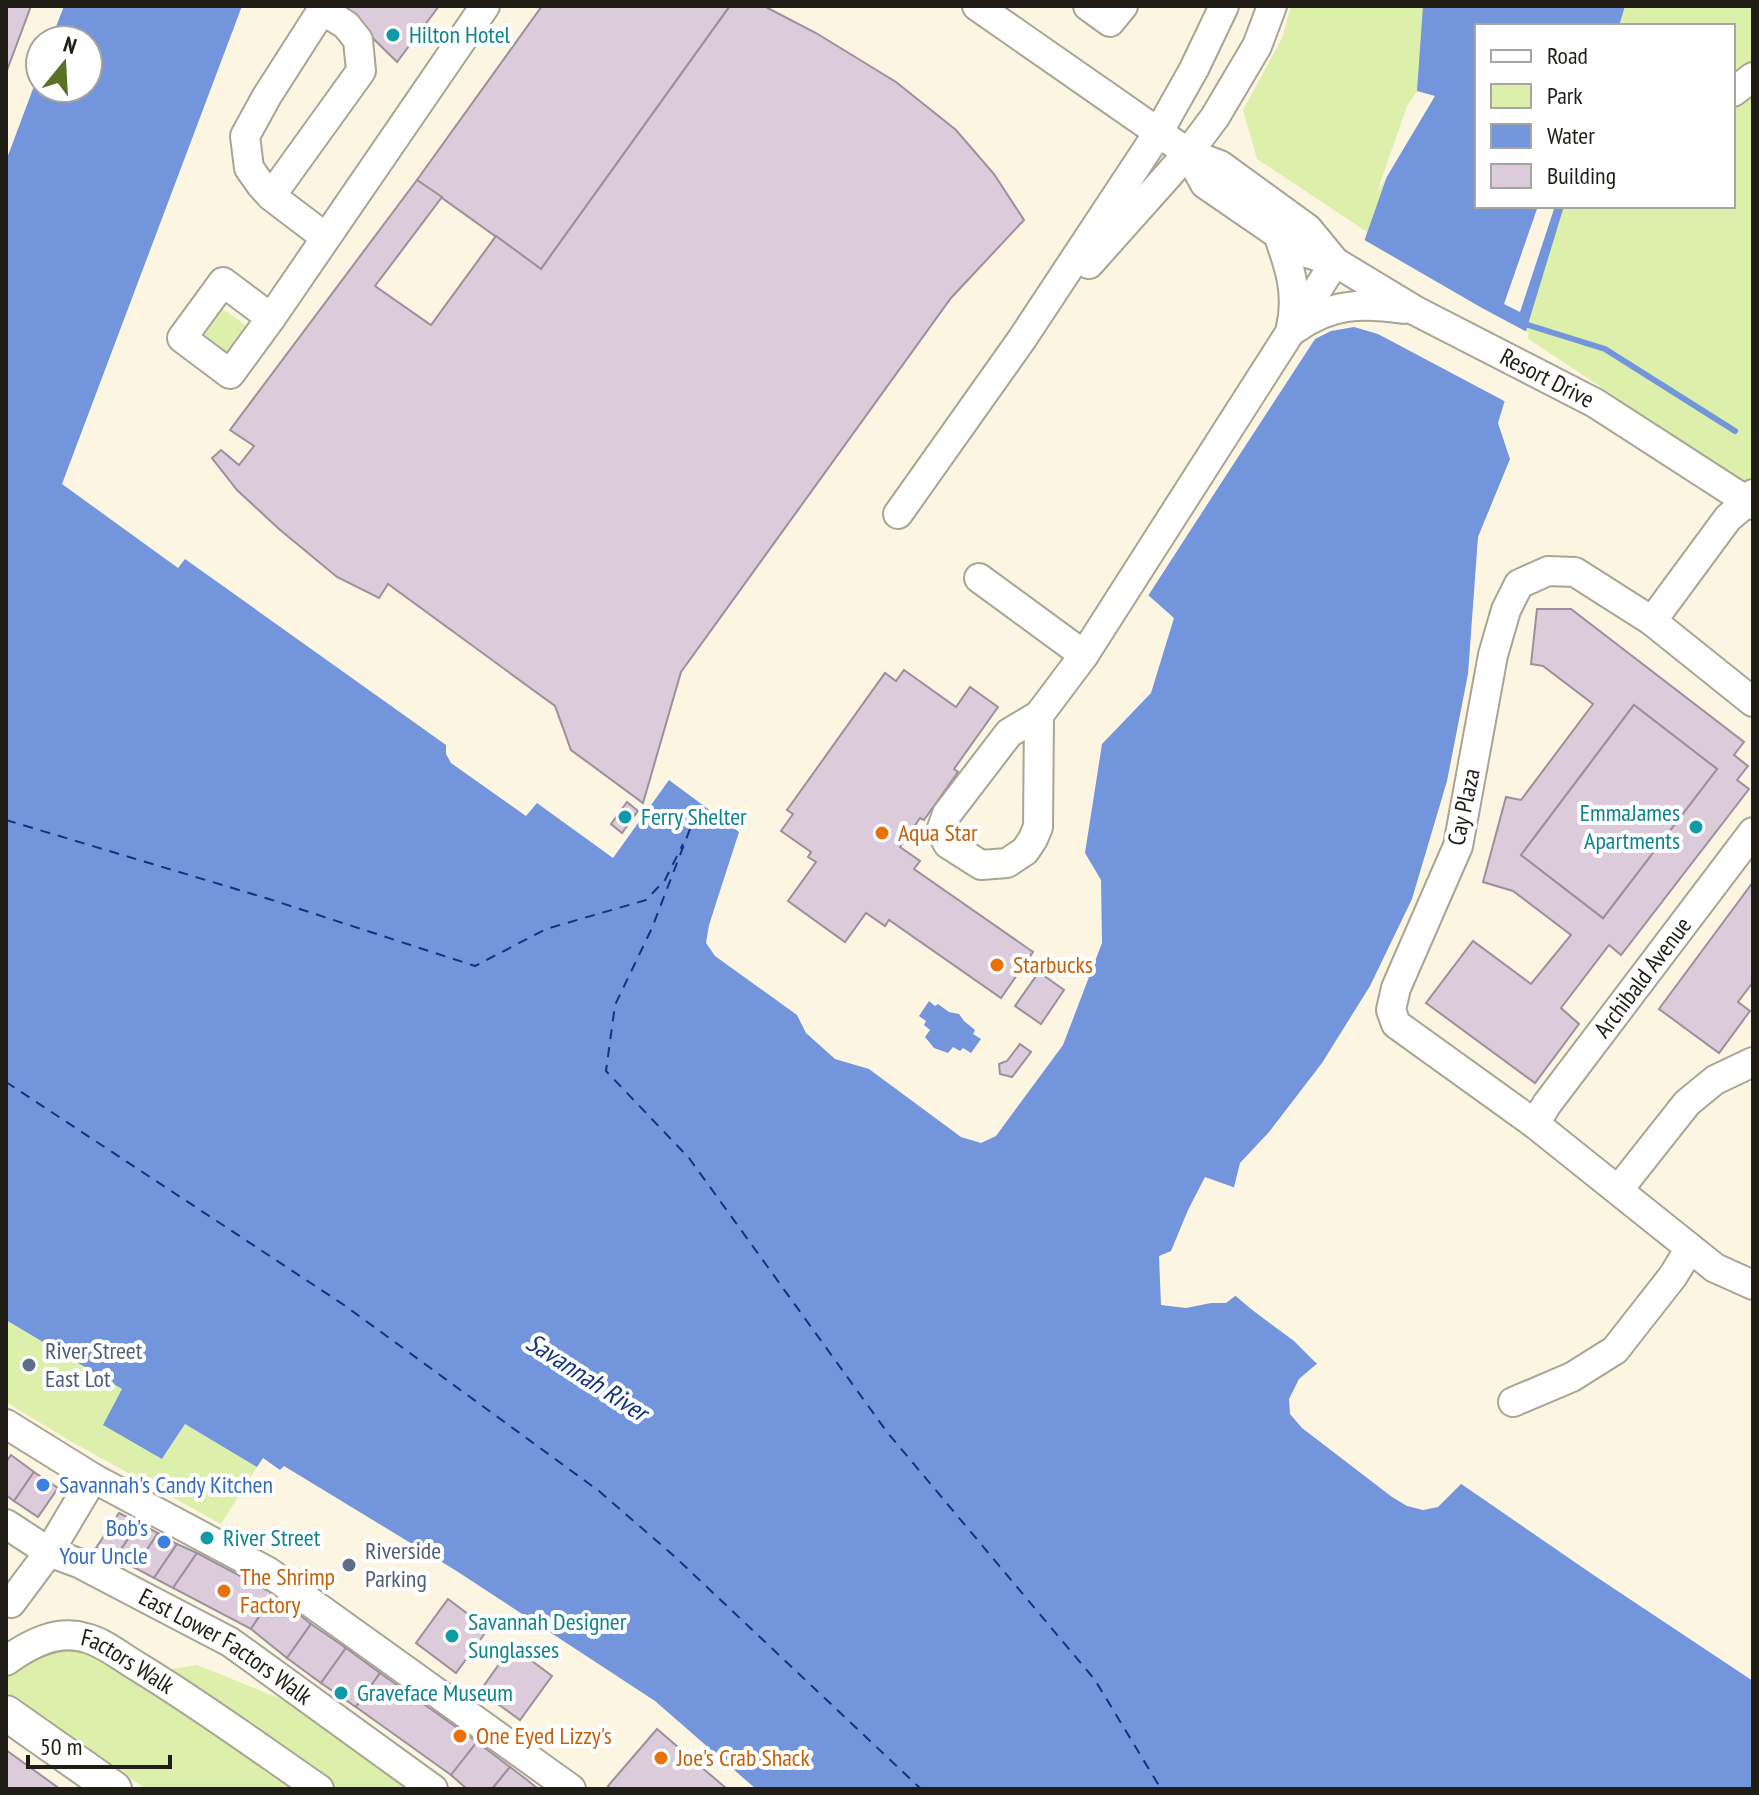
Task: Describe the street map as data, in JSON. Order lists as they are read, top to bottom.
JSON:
{
  "streets": {
    "street": [
      "Resort Drive",
      "Cay Plaza",
      "Archibald Avenue",
      "East Lower Factors Walk",
      "Factors Walk"
    ]
  },
  "crossings": [
    ["Cay Plaza", "Archibald Avenue"]
  ],
  "water": ["Savannah River"],
  "places": [
    "Hilton Hotel",
    "Ferry Shelter",
    "EmmaJames Apartments",
    "Aqua Star",
    "Starbucks",
    "River Street East Lot",
    "Savannah's Candy Kitchen",
    "River Street",
    "Bob's Your Uncle",
    "Riverside Parking",
    "The Shrimp Factory",
    "Savannah Designer Sunglasses",
    "Graveface Museum",
    "One Eyed Lizzy's",
    "Joe's Crab Shack"
  ],
  "legend": [
    "Road",
    "Park",
    "Water",
    "Building"
  ],
  "scale_bar": "50 m",
  "north": "top"
}
